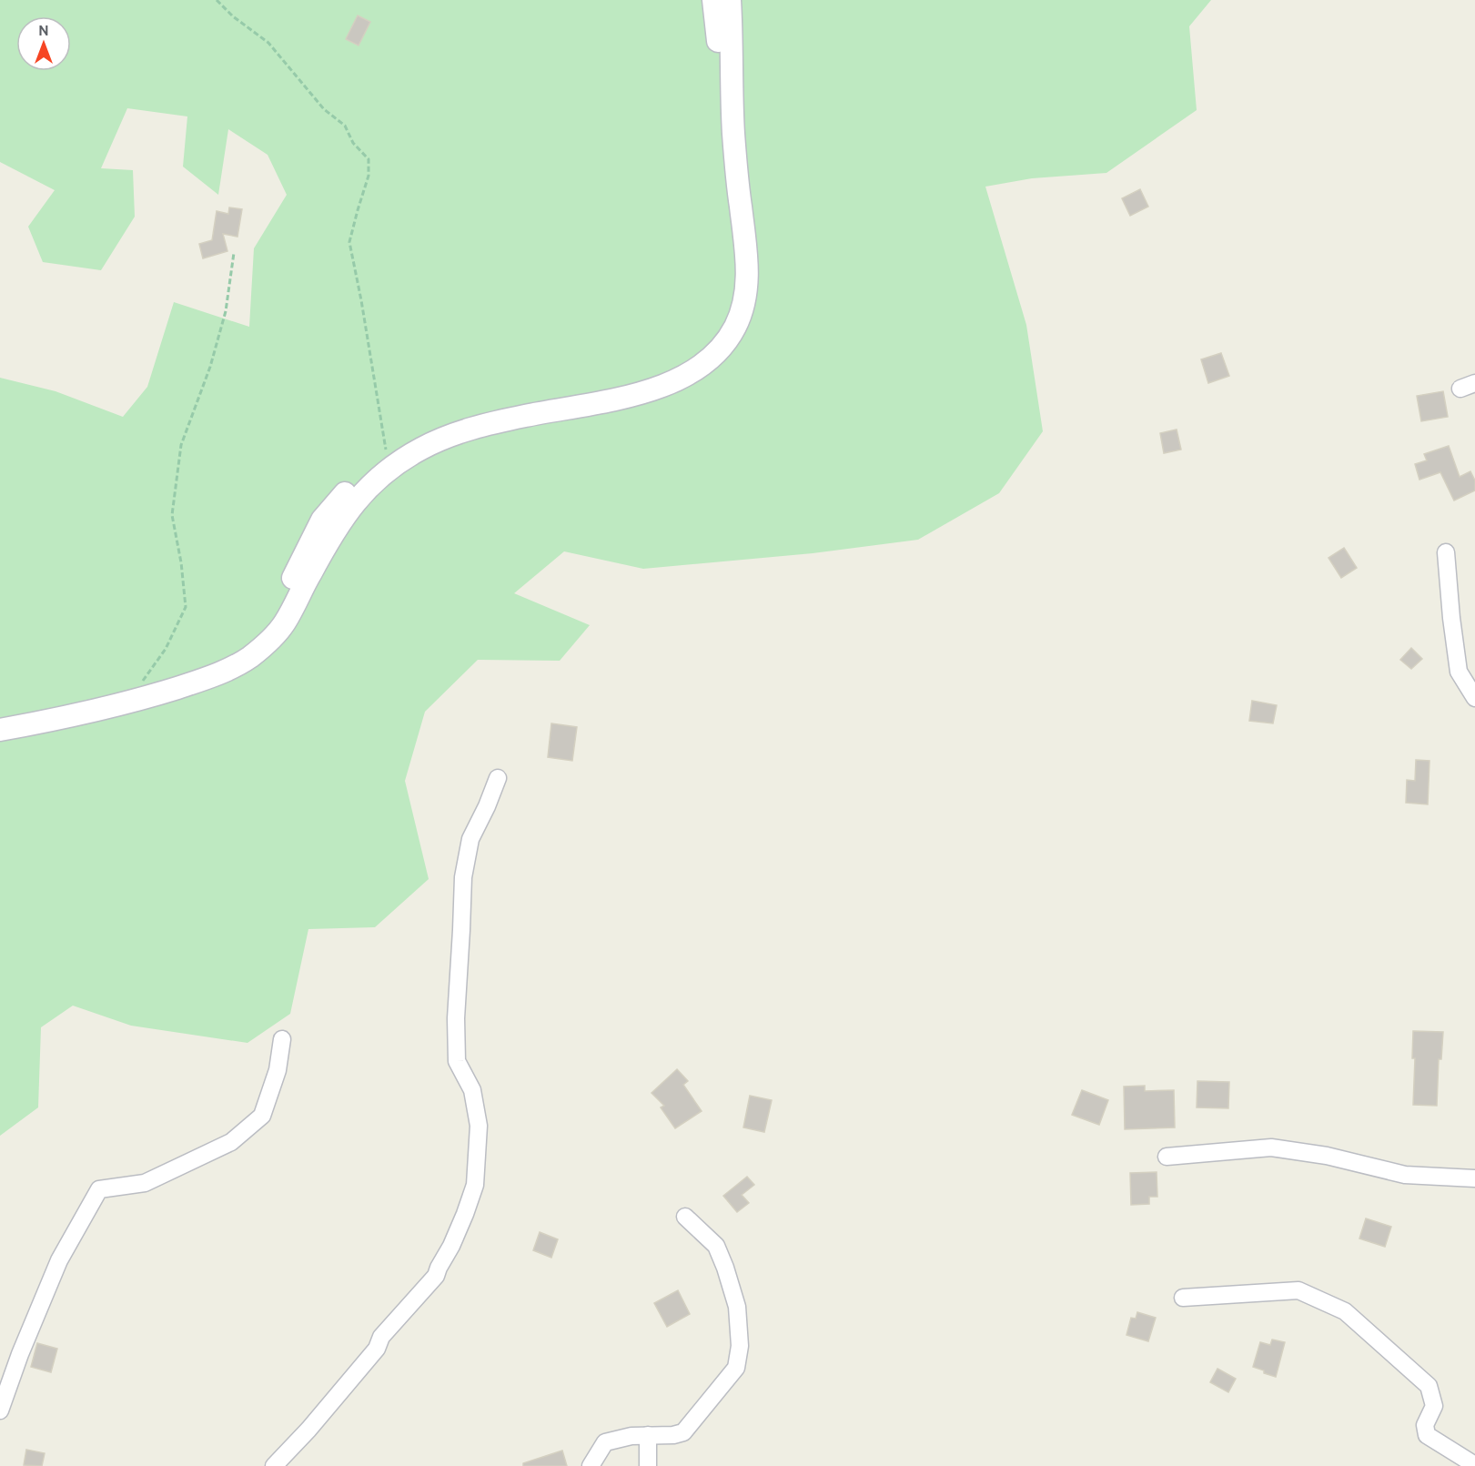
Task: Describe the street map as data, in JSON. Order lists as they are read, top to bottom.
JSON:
{
  "north": "top"
}
